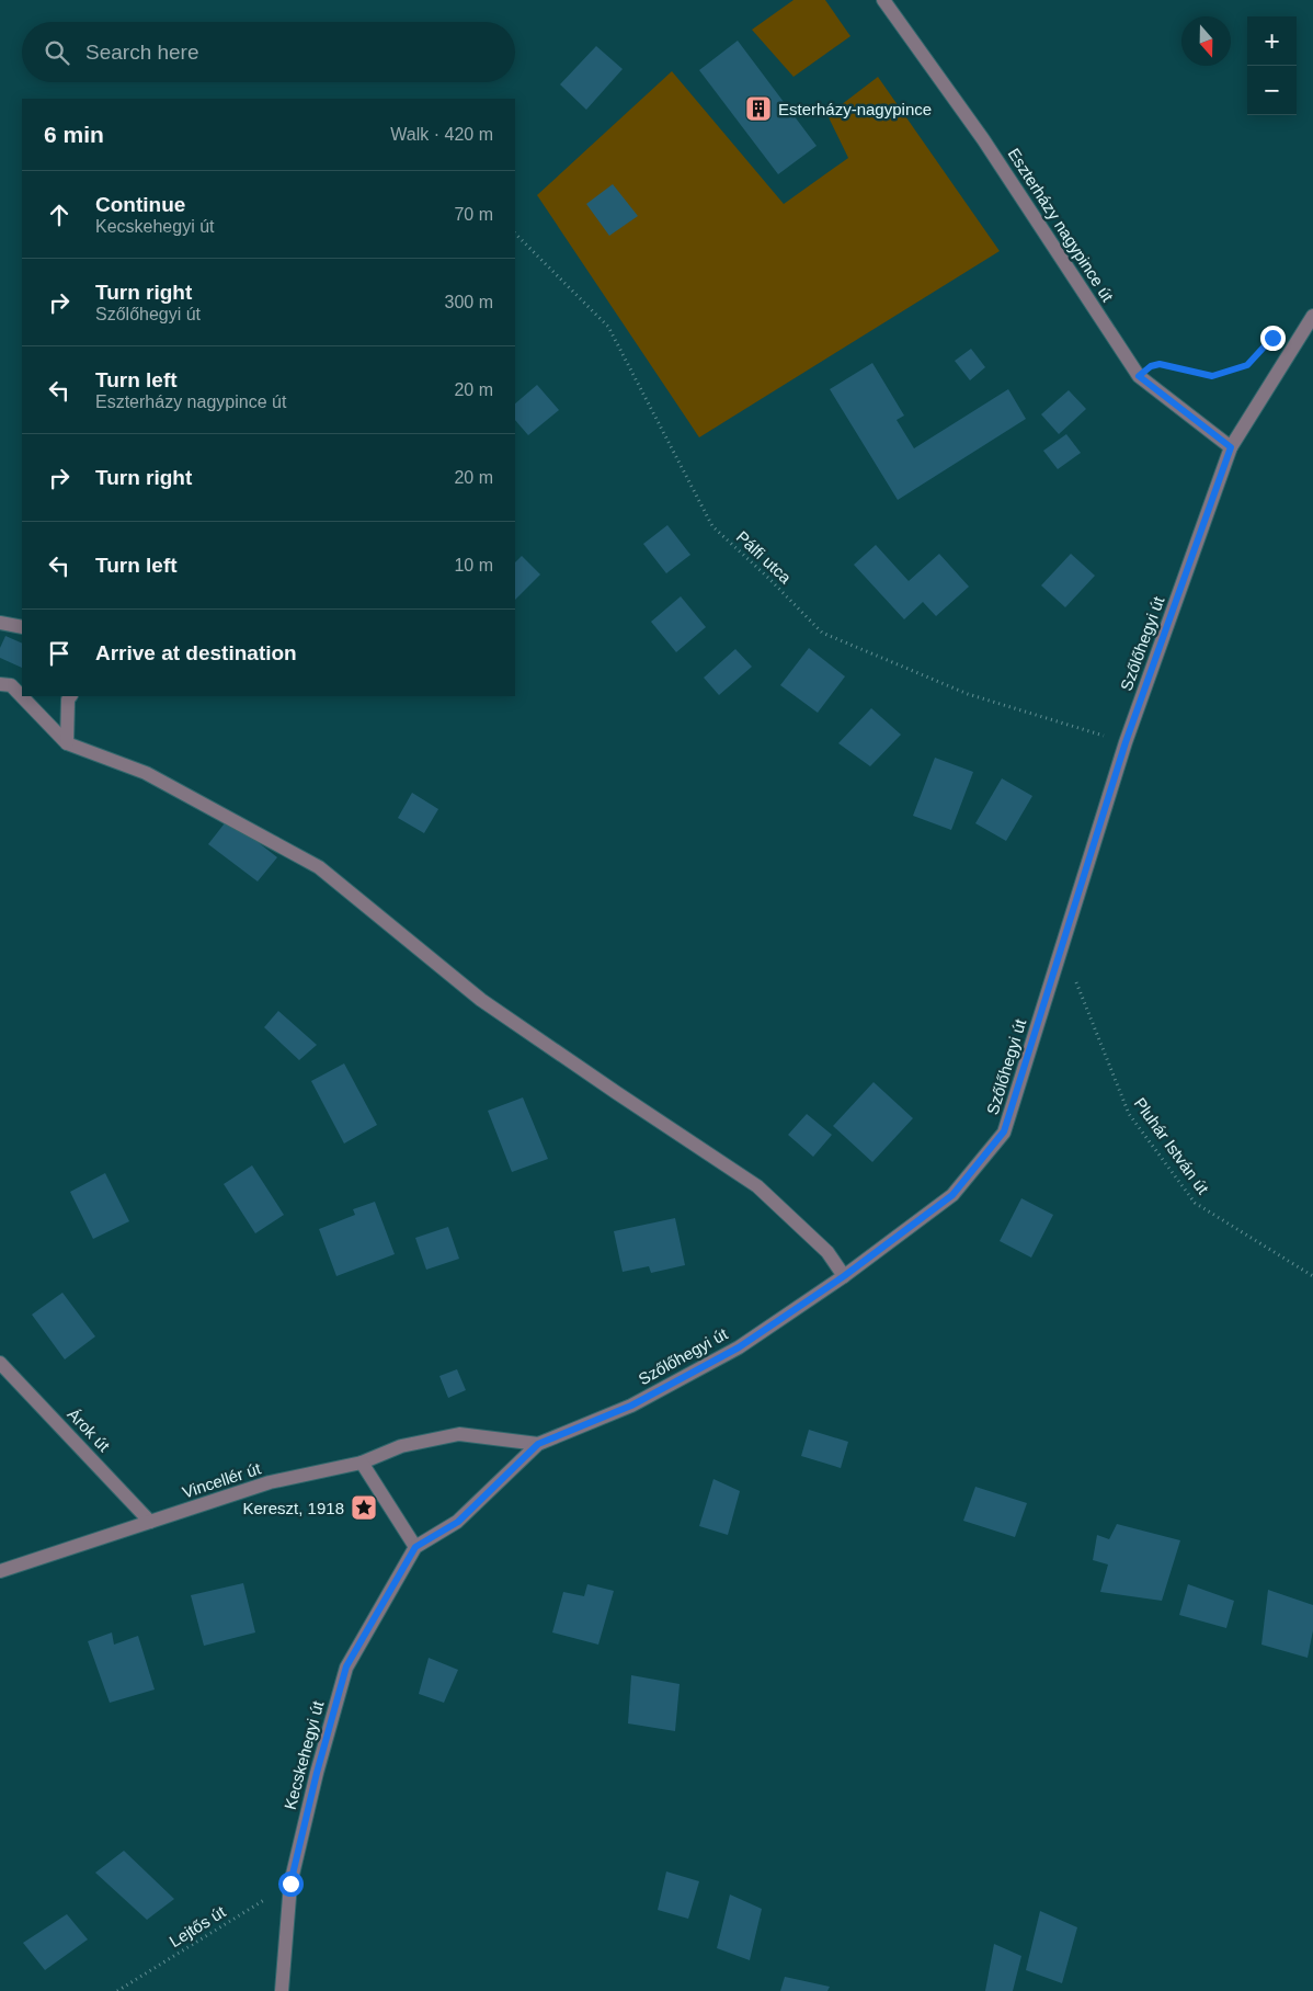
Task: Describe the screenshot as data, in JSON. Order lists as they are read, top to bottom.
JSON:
{
  "streets": {
    "street": [
      "Eszterházy nagypince út",
      "Szőlőhegyi út",
      "Árok út",
      "Vincellér út",
      "Kecskehegyi út"
    ],
    "path": ["Pálfi utca", "Pluhár István út", "Lejtős út"]
  },
  "crossings": [
    ["Eszterházy nagypince út", "Szőlőhegyi út"],
    ["Pálfi utca", "Szőlőhegyi út"],
    ["Szőlőhegyi út", "Pluhár István út"],
    ["Szőlőhegyi út", "Vincellér út"],
    ["Szőlőhegyi út", "Kecskehegyi út"],
    ["Árok út", "Vincellér út"],
    ["Kecskehegyi út", "Lejtős út"]
  ],
  "places": {
    "building": ["Esterházy-nagypince"],
    "place": ["Kereszt, 1918"]
  },
  "north": "bottom",
  "page": {
    "map_buttons": ["+", "−"],
    "search": "Search here",
    "heading": ["6 min", "Walk · 420 m"],
    "list": [
      ["Continue", "Kecskehegyi út", "70 m"],
      ["Turn right", "Szőlőhegyi út", "300 m"],
      ["Turn left", "Eszterházy nagypince út", "20 m"],
      ["Turn right", "20 m"],
      ["Turn left", "10 m"],
      "Arrive at destination"
    ]
  }
}
